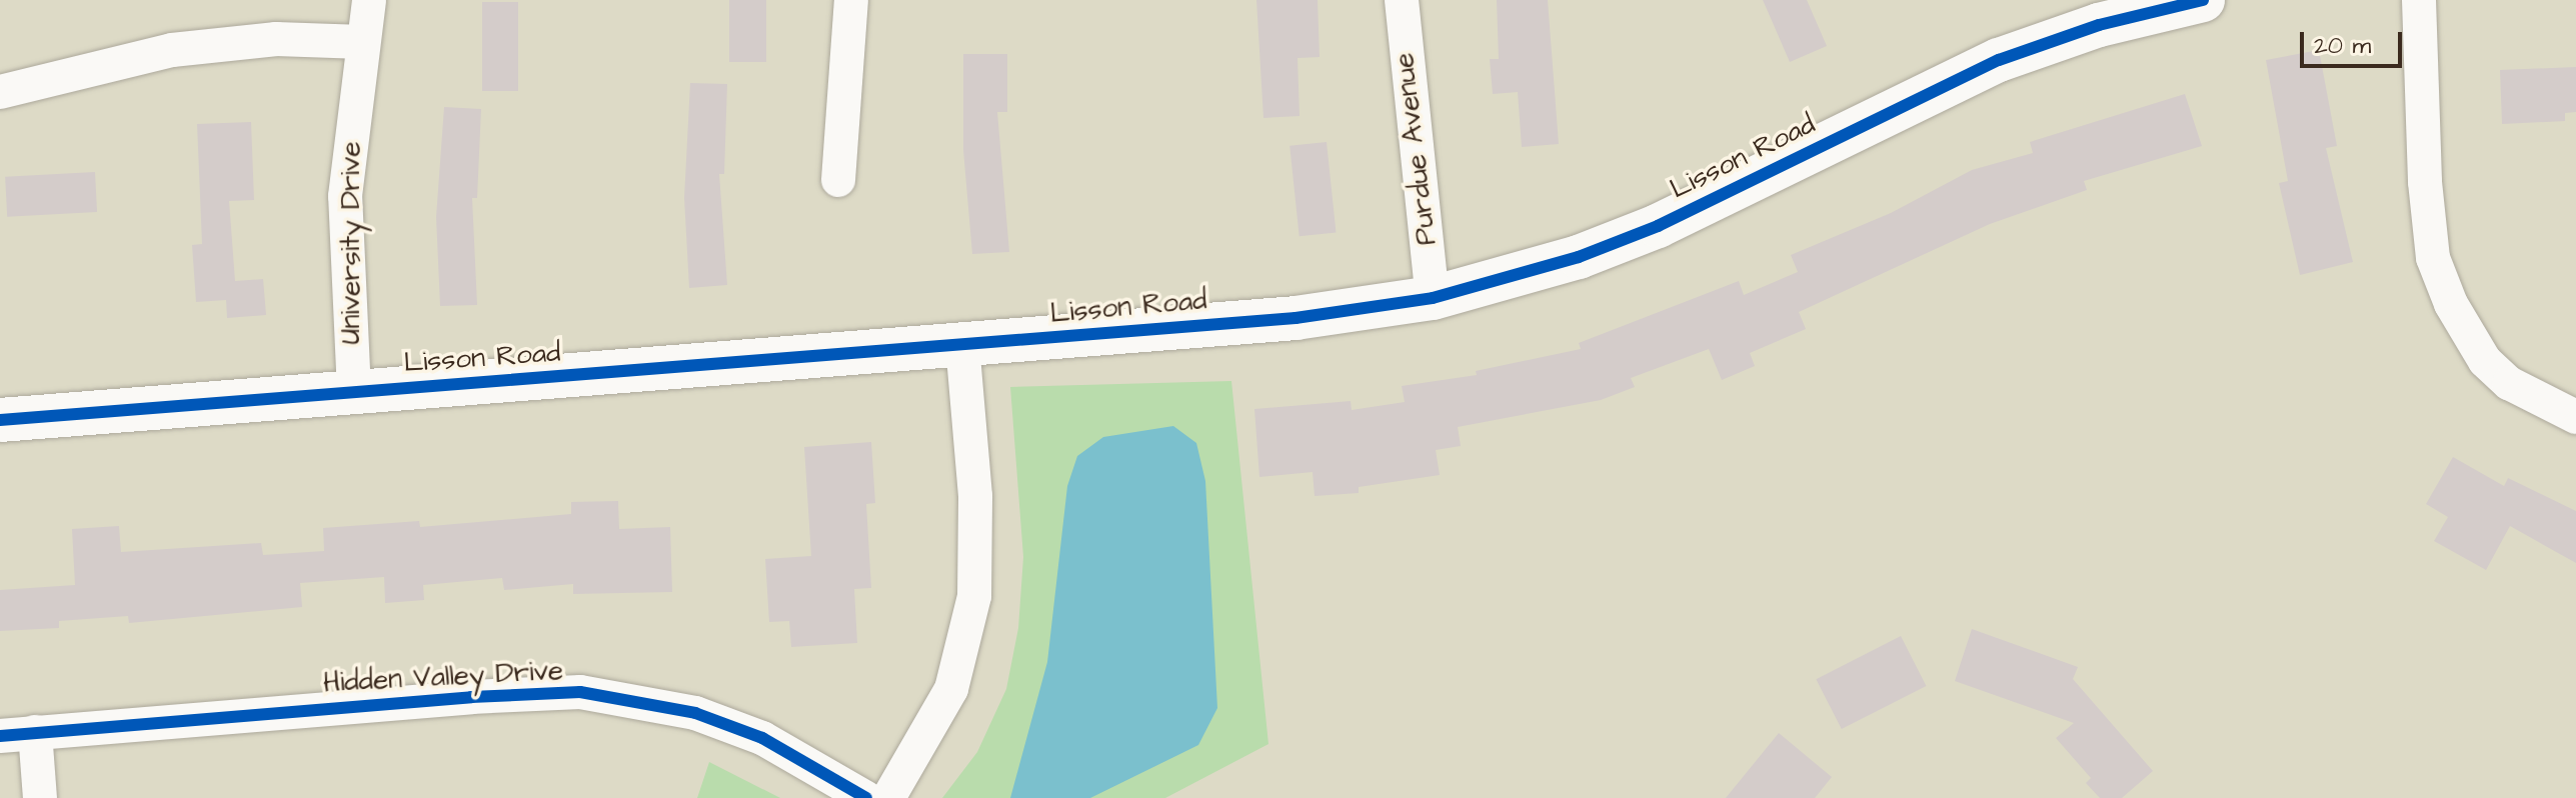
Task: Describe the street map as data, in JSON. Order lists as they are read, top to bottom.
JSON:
{
  "streets": {
    "street": [
      "Purdue Avenue",
      "Lisson Road",
      "University Drive",
      "Hidden Valley Drive"
    ]
  },
  "crossings": [
    ["Purdue Avenue", "Lisson Road"],
    ["Lisson Road", "University Drive"]
  ],
  "scale_bar": "20 m"
}
